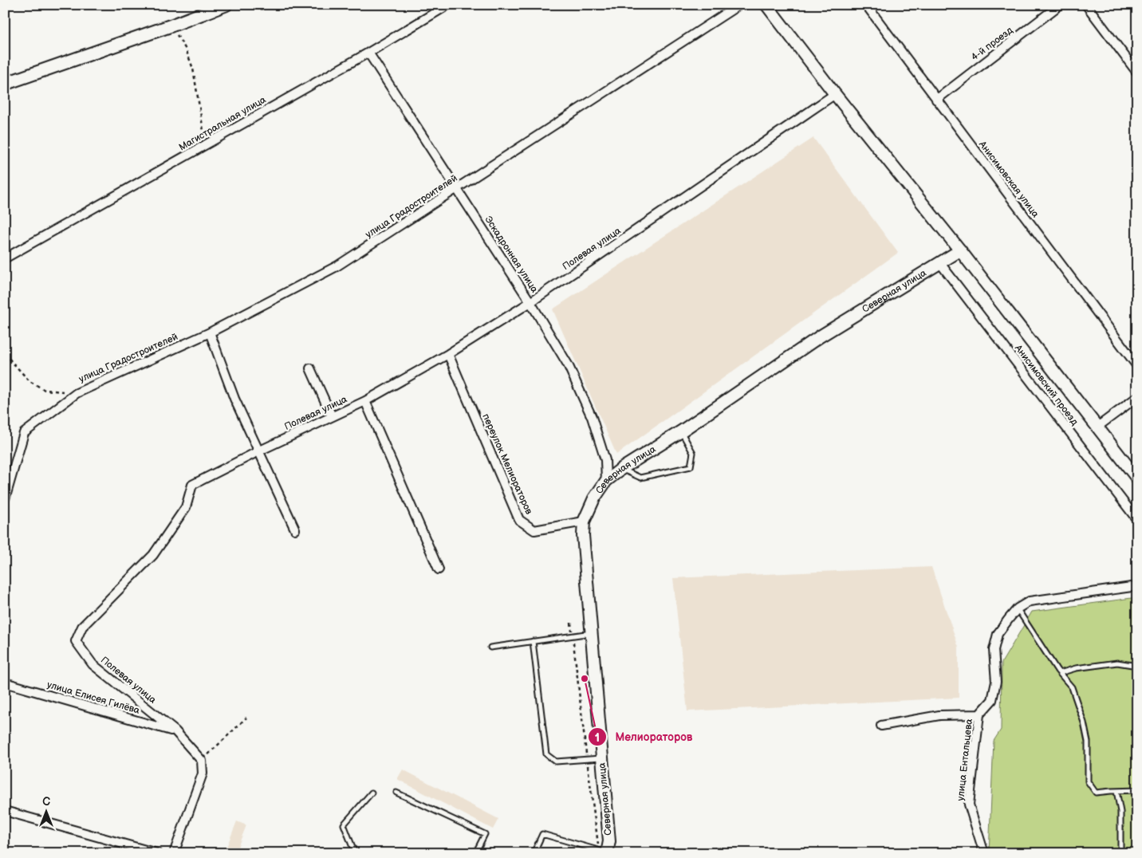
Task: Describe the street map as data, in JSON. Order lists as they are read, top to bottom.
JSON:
{
  "streets": {
    "street": [
      "4-й проезд",
      "Магистральная улица",
      "Анисимовская улица",
      "улица Градостроителей",
      "Полевая улица",
      "Эскадронная улица",
      "Северная улица",
      "Анисимовский проезд",
      "переулок Мелиораторов",
      "улица Елисея Гилёва",
      "улица Ентальцева"
    ]
  },
  "crossings": [
    ["4-й проезд", "Анисимовская улица"],
    ["Магистральная улица", "Эскадронная улица"],
    ["улица Градостроителей", "Эскадронная улица"],
    ["Полевая улица", "Эскадронная улица"],
    ["Полевая улица", "переулок Мелиораторов"],
    ["Полевая улица", "улица Елисея Гилёва"],
    ["Эскадронная улица", "Северная улица"],
    ["Северная улица", "Анисимовский проезд"],
    ["Северная улица", "переулок Мелиораторов"]
  ],
  "places": ["Мелиораторов"],
  "north": "top"
}
